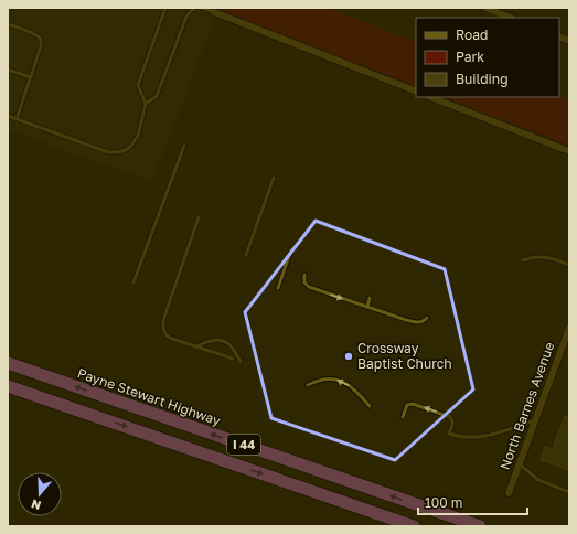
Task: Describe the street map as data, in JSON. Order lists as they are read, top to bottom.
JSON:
{
  "streets": {
    "highway": ["Payne Stewart Highway", "I 44"],
    "street": ["North Barnes Avenue"]
  },
  "places": ["Crossway Baptist Church"],
  "legend": ["Road", "Park", "Building"],
  "scale_bar": "100 m",
  "north": "bottom"
}
